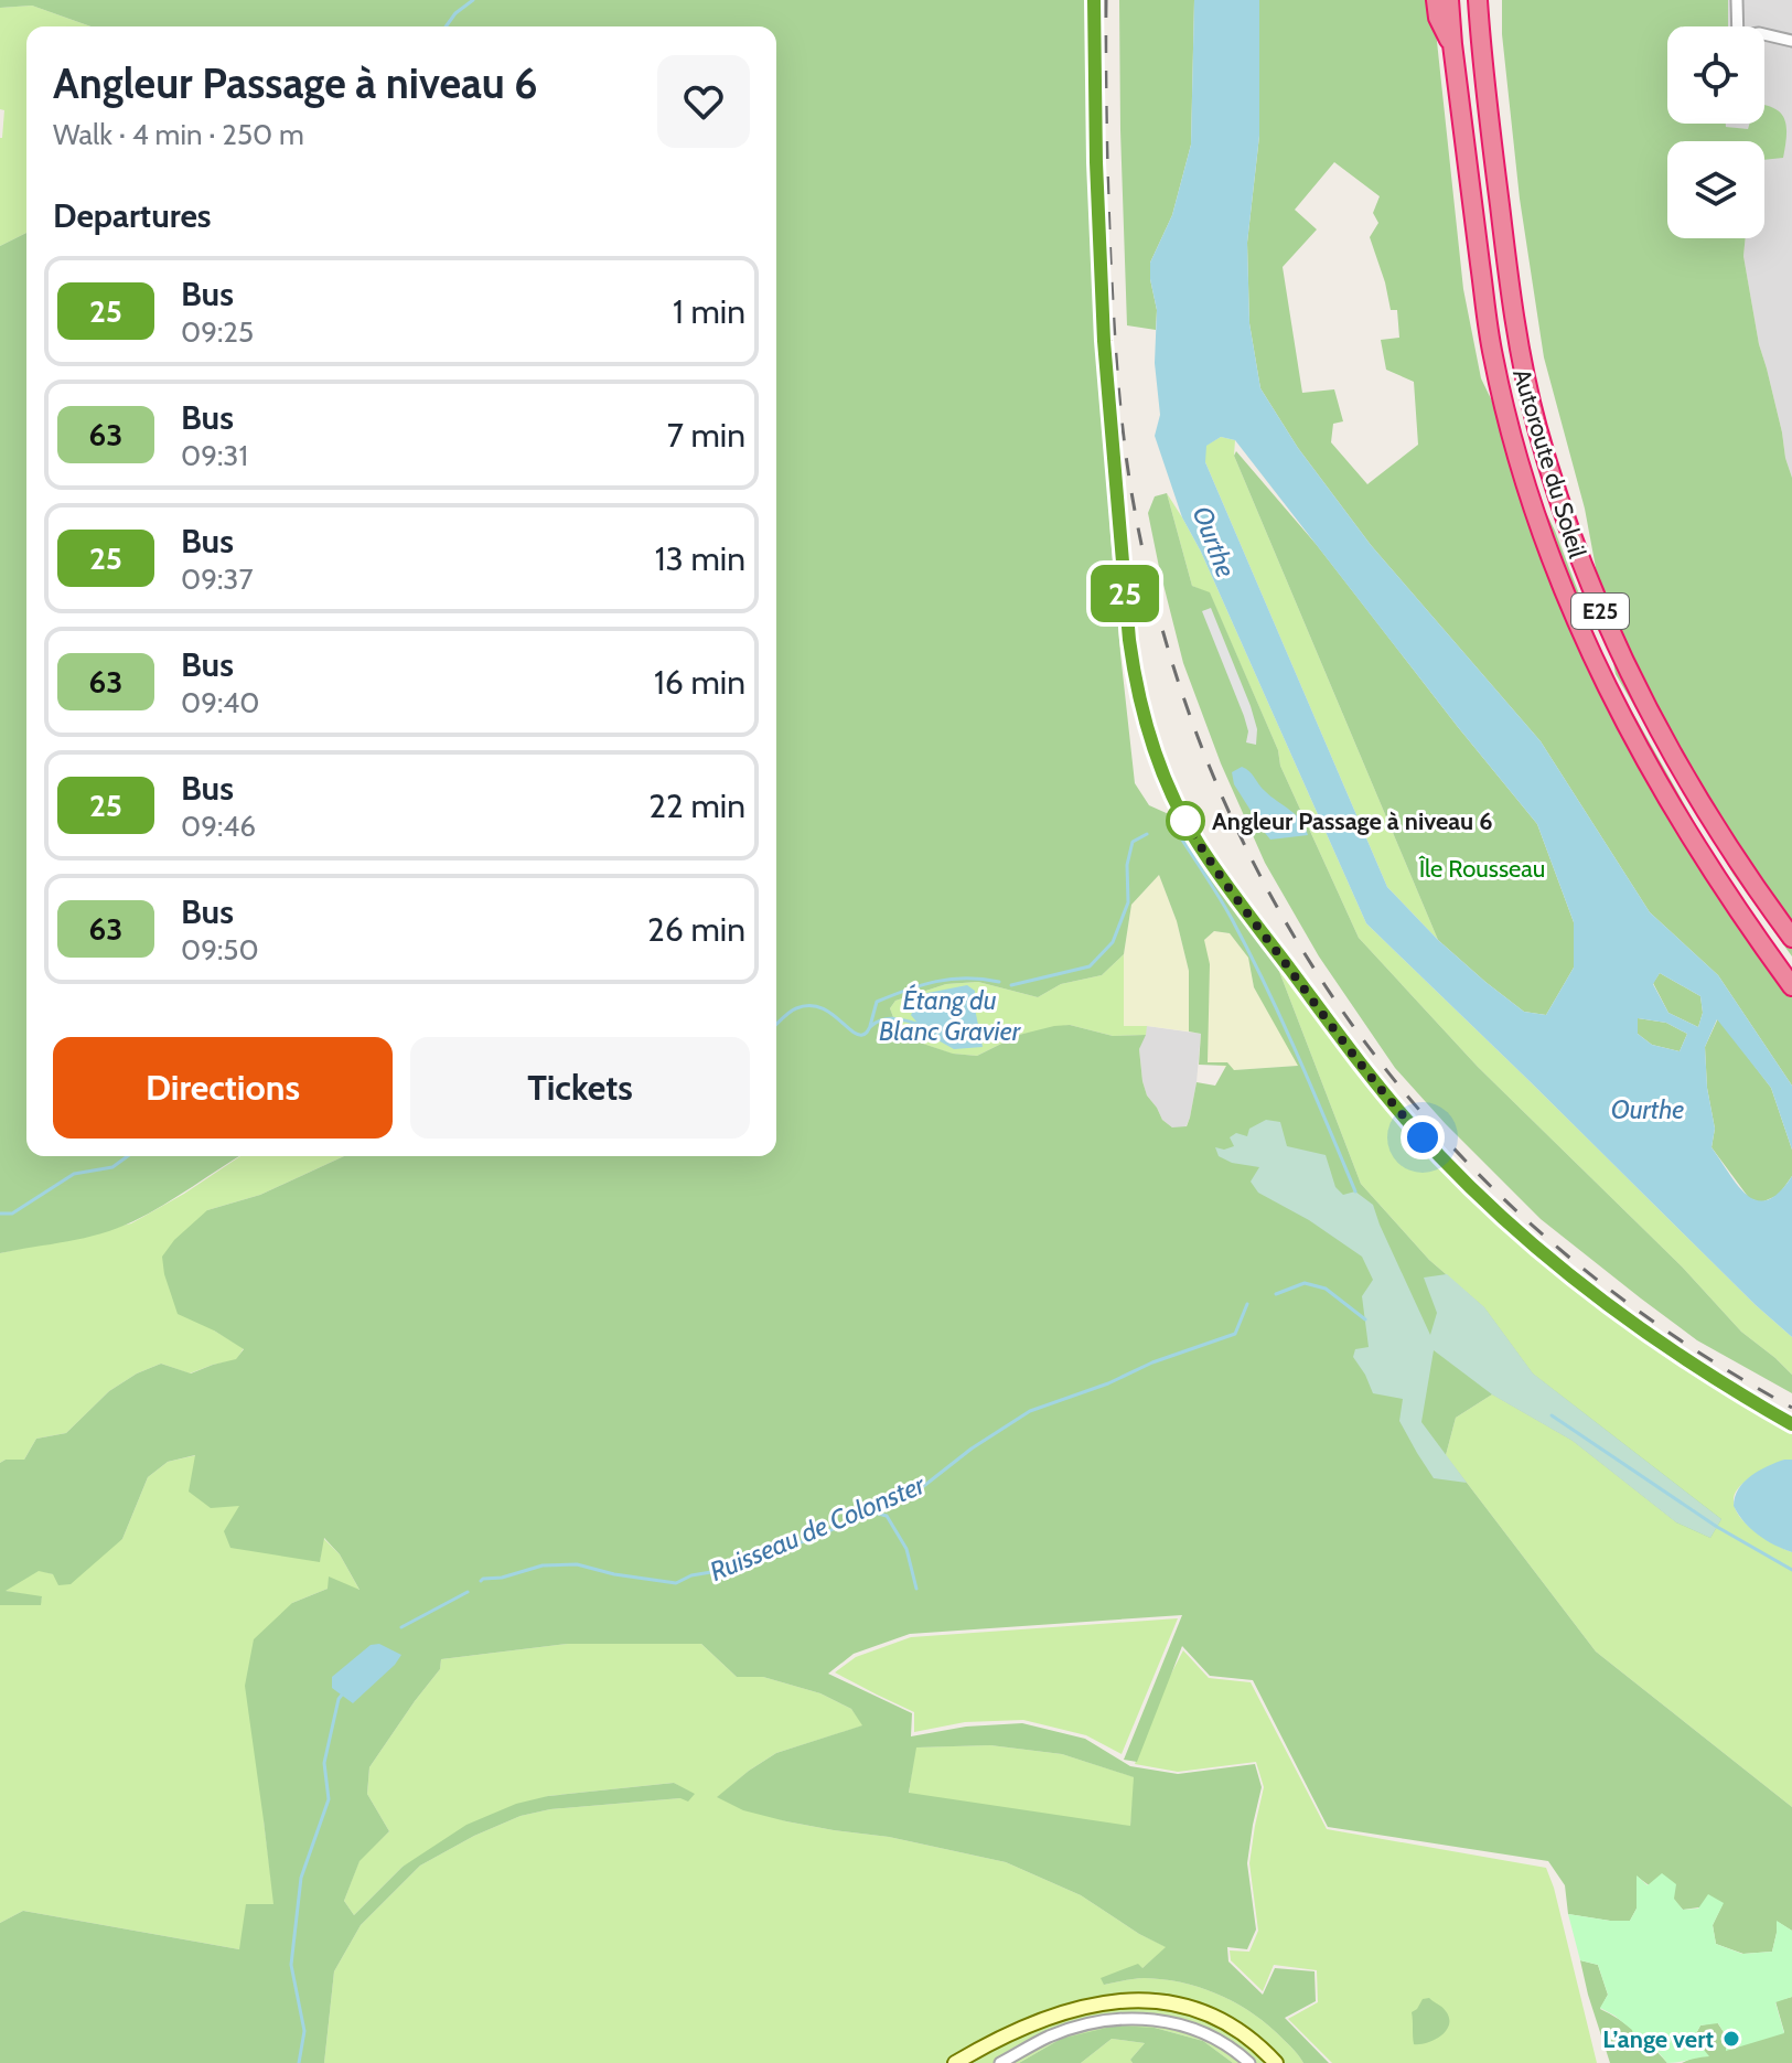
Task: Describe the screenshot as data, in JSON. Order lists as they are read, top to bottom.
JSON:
{
  "streets": {
    "highway": ["Autoroute du Soleil", "E25"]
  },
  "water": ["Ourthe", "Étang du Blanc Gravier", "Ruisseau de Colonster"],
  "parks": ["Île Rousseau"],
  "places": ["Angleur Passage à niveau 6", "L’ange vert"],
  "lines": ["bus line 25"],
  "page": {
    "on_map": "25",
    "heading": [
      ["Angleur Passage à niveau 6", "Walk · 4 min · 250 m"],
      "Departures"
    ],
    "list": [
      {
        "mark": "25",
        "name": "Bus",
        "note": "09:25",
        "value": "1 min"
      },
      {
        "mark": "63",
        "name": "Bus",
        "note": "09:31",
        "value": "7 min"
      },
      {
        "mark": "25",
        "name": "Bus",
        "note": "09:37",
        "value": "13 min"
      },
      {
        "mark": "63",
        "name": "Bus",
        "note": "09:40",
        "value": "16 min"
      },
      {
        "mark": "25",
        "name": "Bus",
        "note": "09:46",
        "value": "22 min"
      },
      {
        "mark": "63",
        "name": "Bus",
        "note": "09:50",
        "value": "26 min"
      }
    ],
    "buttons": ["Directions", "Tickets"]
  }
}
